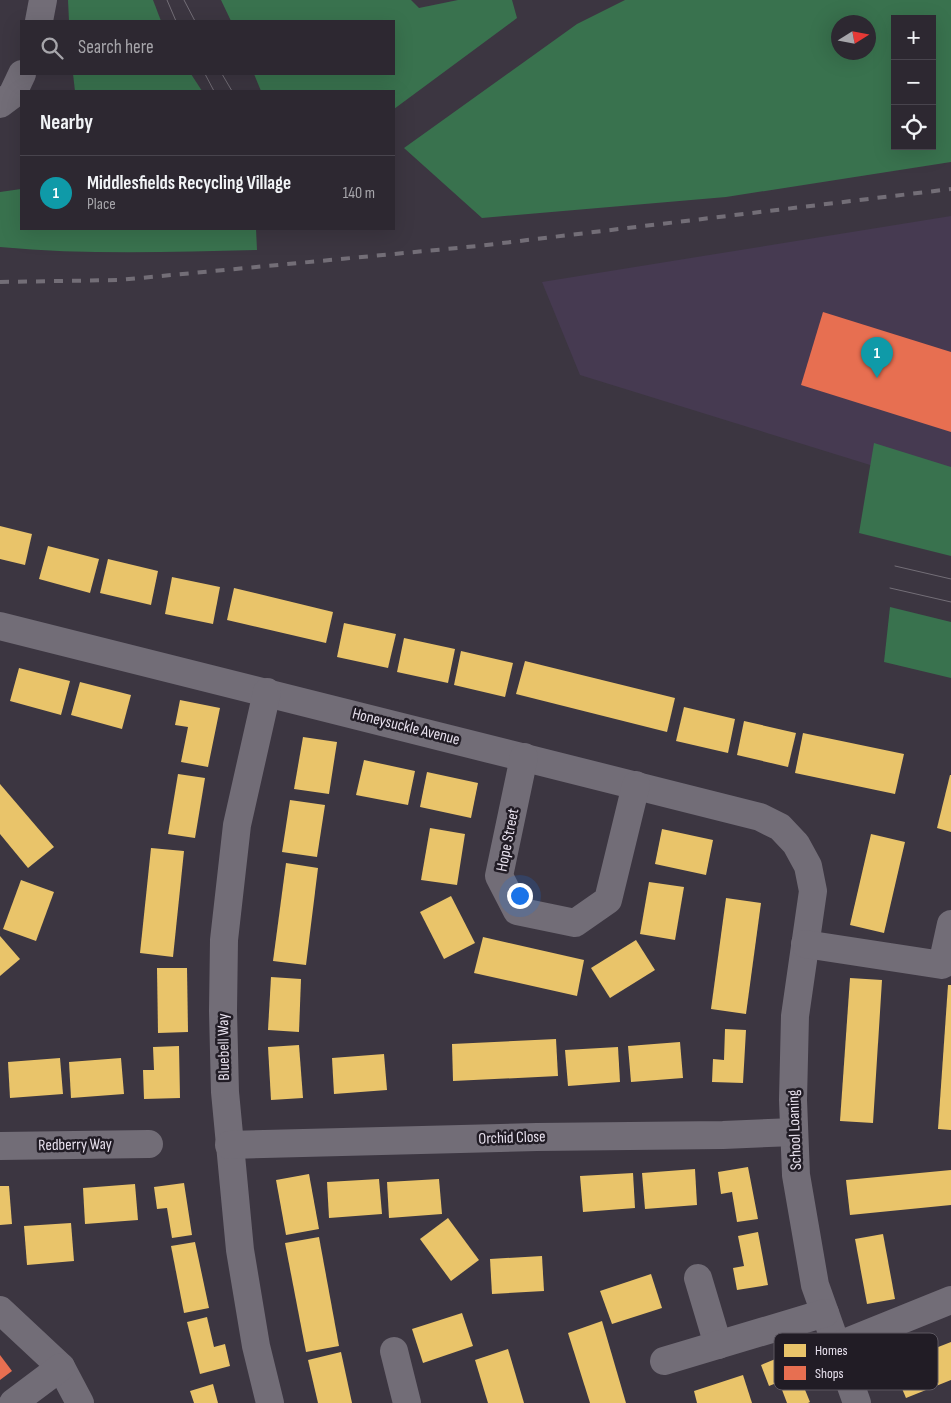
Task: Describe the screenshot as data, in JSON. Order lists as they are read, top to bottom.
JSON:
{
  "streets": {
    "street": [
      "Honeysuckle Avenue",
      "Hope Street",
      "Bluebell Way",
      "School Loaning",
      "Orchid Close",
      "Redberry Way"
    ]
  },
  "crossings": [
    ["Honeysuckle Avenue", "Hope Street"],
    ["Honeysuckle Avenue", "Bluebell Way"],
    ["Honeysuckle Avenue", "School Loaning"],
    ["Bluebell Way", "Orchid Close"],
    ["School Loaning", "Orchid Close"]
  ],
  "legend": ["Homes", "Shops"],
  "north": "right",
  "page": {
    "map_buttons": ["+", "−"],
    "search": "Search here",
    "heading": "Nearby",
    "list": [
      {
        "mark": "1",
        "name": "Middlesfields Recycling Village",
        "note": "Place",
        "value": "140 m"
      }
    ],
    "pins": "1"
  }
}
